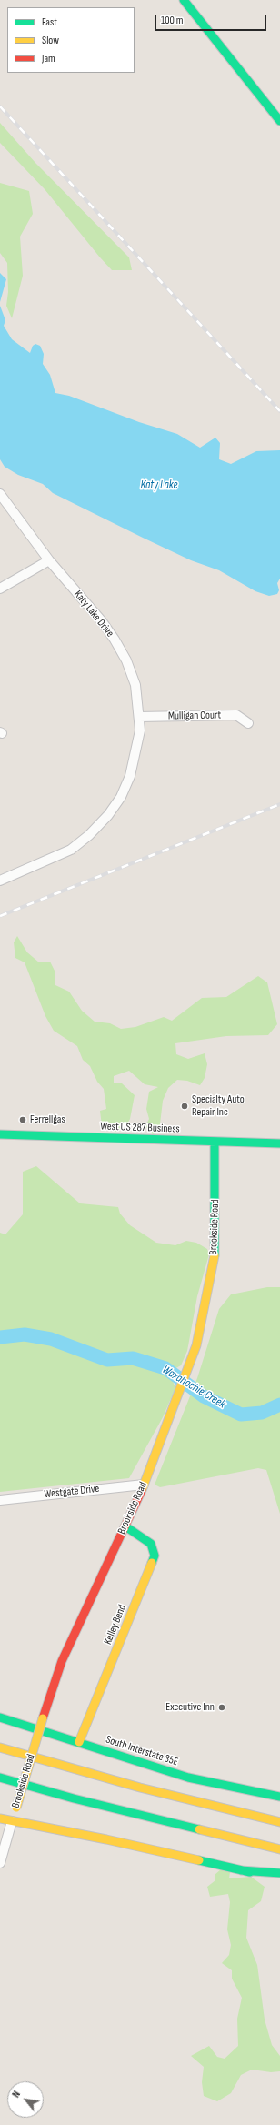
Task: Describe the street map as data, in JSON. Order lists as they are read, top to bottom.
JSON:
{
  "streets": {
    "main road": [
      "West US 287 Business",
      "Brookside Road",
      "Kelley Bend",
      "South Interstate 35E"
    ],
    "street": ["Katy Lake Drive", "Mulligan Court", "Westgate Drive"]
  },
  "crossings": [
    ["Katy Lake Drive", "Mulligan Court"],
    ["West US 287 Business", "Brookside Road"],
    ["Brookside Road", "Westgate Drive"],
    ["Brookside Road", "Kelley Bend"],
    ["Kelley Bend", "South Interstate 35E"]
  ],
  "water": ["Katy Lake", "Waxahachie Creek"],
  "places": ["Specialty Auto Repair Inc", "Ferrellgas", "Executive Inn"],
  "legend": ["Fast", "Slow", "Jam"],
  "scale_bar": "100 m",
  "north": "top left"
}
